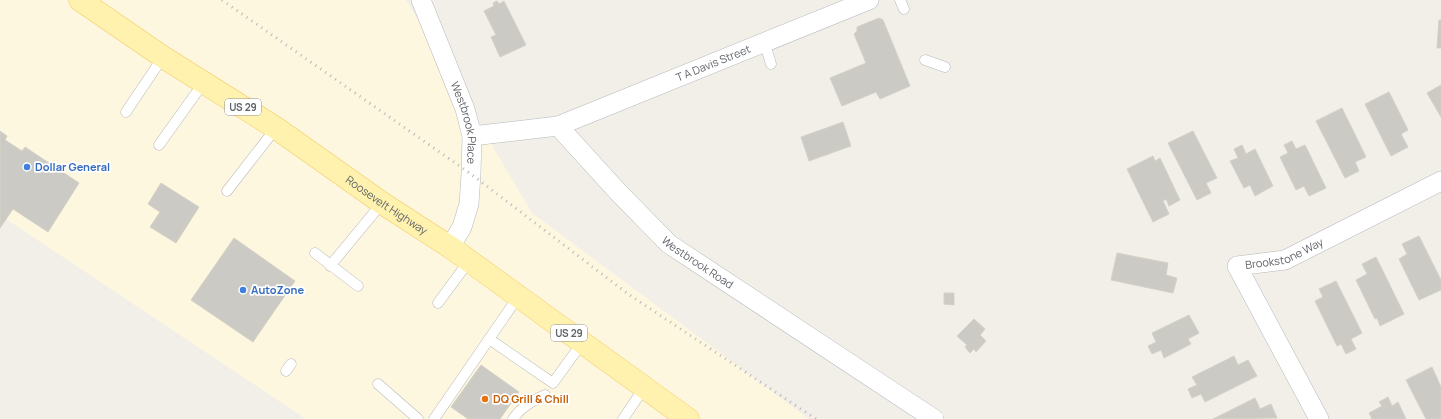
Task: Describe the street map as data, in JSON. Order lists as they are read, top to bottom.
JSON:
{
  "streets": {
    "main road": ["US 29", "Roosevelt Highway"],
    "street": [
      "T A Davis Street",
      "Westbrook Place",
      "Brookstone Way",
      "Westbrook Road"
    ]
  },
  "crossings": [
    ["T A Davis Street", "Westbrook Road"],
    ["Westbrook Place", "Roosevelt Highway"]
  ],
  "places": ["Dollar General", "AutoZone", "DQ Grill & Chill"]
}
